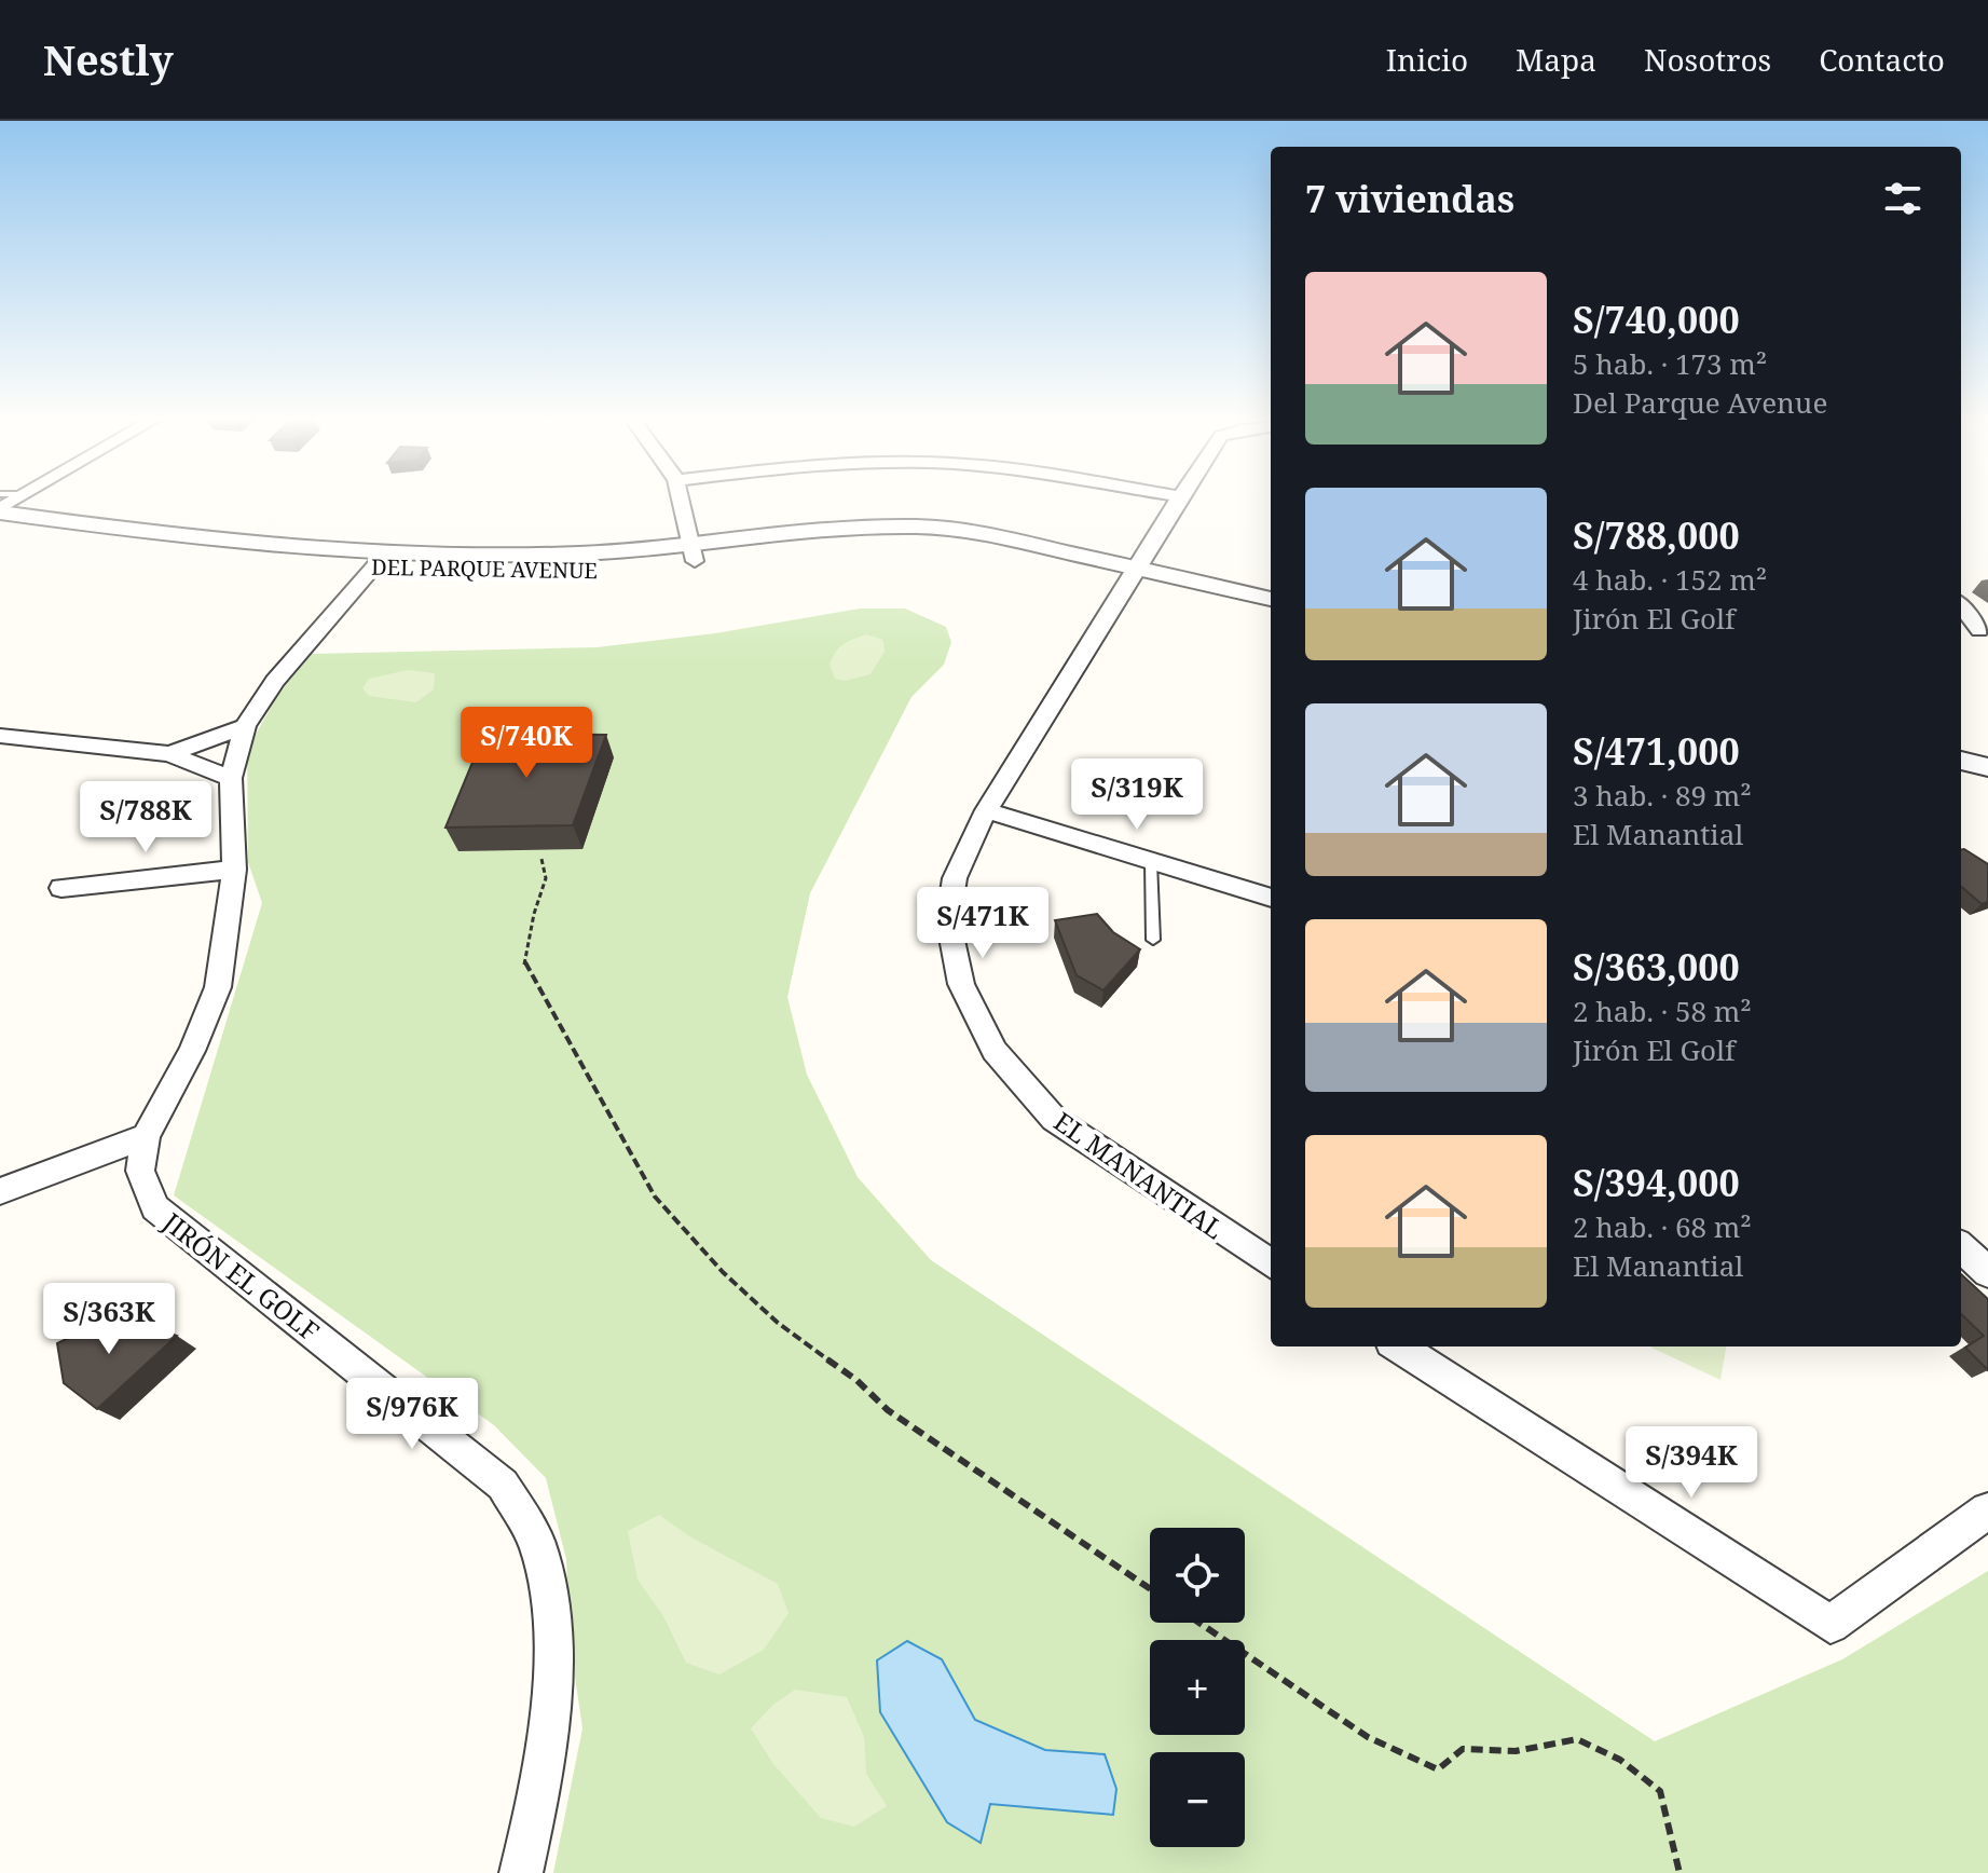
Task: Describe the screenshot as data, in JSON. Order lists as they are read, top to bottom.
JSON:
{
  "streets": {
    "street": ["DEL PARQUE AVENUE", "EL MANANTIAL", "JIRÓN EL GOLF"]
  },
  "crossings": [
    ["DEL PARQUE AVENUE", "EL MANANTIAL"],
    ["DEL PARQUE AVENUE", "JIRÓN EL GOLF"]
  ],
  "page": {
    "header": "Nestly",
    "nav": [
      "Inicio",
      "Mapa",
      "Nosotros",
      "Contacto"
    ],
    "heading": "7 viviendas",
    "list": [
      {
        "name": "S/740,000",
        "note": "5 hab. · 173 m² · Del Parque Avenue"
      },
      {
        "name": "S/788,000",
        "note": "4 hab. · 152 m² · Jirón El Golf"
      },
      {
        "name": "S/471,000",
        "note": "3 hab. · 89 m² · El Manantial"
      },
      {
        "name": "S/363,000",
        "note": "2 hab. · 58 m² · Jirón El Golf"
      },
      {
        "name": "S/394,000",
        "note": "2 hab. · 68 m² · El Manantial"
      }
    ],
    "price": [
      "S/740K",
      "S/319K",
      "S/788K",
      "S/471K",
      "S/363K",
      "S/976K",
      "S/394K"
    ],
    "map_buttons": ["+", "−"]
  }
}
